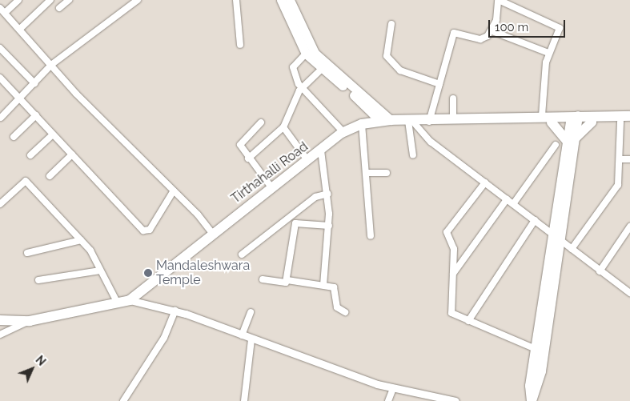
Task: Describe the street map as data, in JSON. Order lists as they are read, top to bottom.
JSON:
{
  "streets": {
    "highway": ["Tirthahalli Road"]
  },
  "places": ["Mandaleshwara Temple"],
  "scale_bar": "100 m",
  "north": "top right"
}
